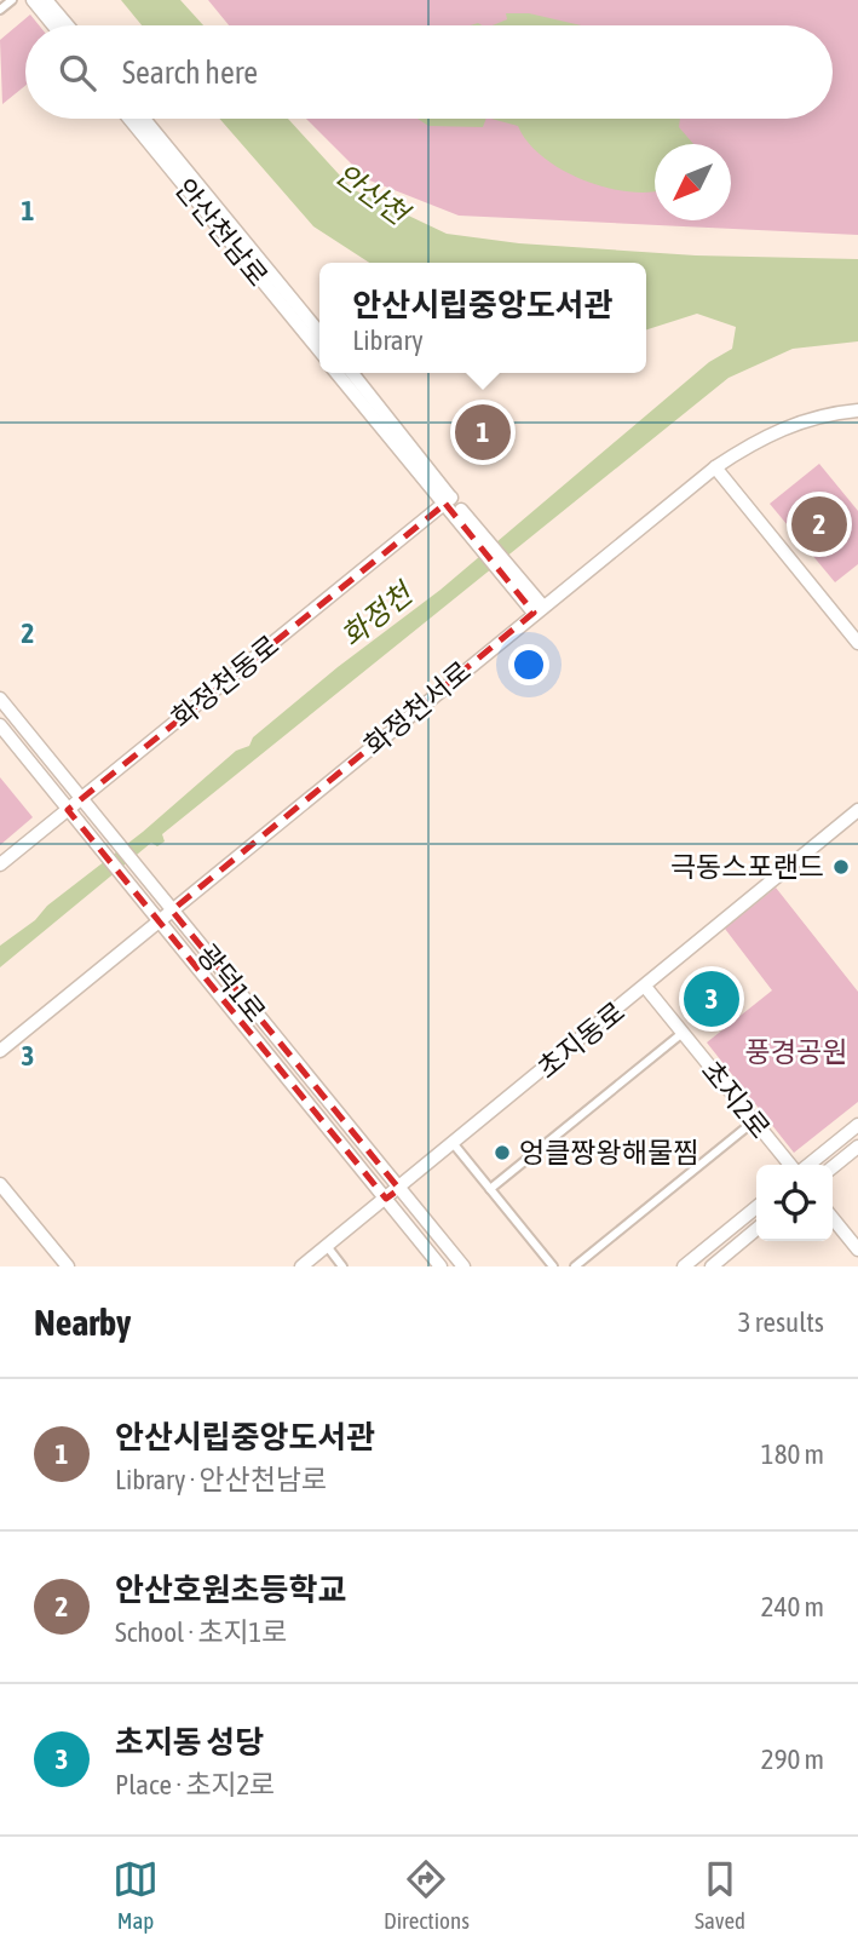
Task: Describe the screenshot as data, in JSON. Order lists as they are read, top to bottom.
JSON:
{
  "streets": {
    "street": [
      "안산천남로",
      "화정천동로",
      "화정천서로",
      "광덕1로",
      "초지동로",
      "초지2로"
    ]
  },
  "crossings": [
    ["화정천동로", "광덕1로"],
    ["화정천서로", "광덕1로"],
    ["광덕1로", "초지동로"],
    ["초지동로", "초지2로"]
  ],
  "water": ["안산천", "화정천"],
  "parks": ["풍경공원"],
  "places": ["극동스포랜드", "엉클짱왕해물찜"],
  "north": "bottom left",
  "page": {
    "search": "Search here",
    "popup": ["안산시립중앙도서관", "Library"],
    "pins": ["1", "2", "3"],
    "heading": ["Nearby", "3 results"],
    "list": [
      {
        "mark": "1",
        "name": "안산시립중앙도서관",
        "note": "Library · 안산천남로",
        "value": "180 m"
      },
      {
        "mark": "2",
        "name": "안산호원초등학교",
        "note": "School · 초지1로",
        "value": "240 m"
      },
      {
        "mark": "3",
        "name": "초지동 성당",
        "note": "Place · 초지2로",
        "value": "290 m"
      }
    ],
    "nav": ["Map", "Directions", "Saved"]
  },
  "grid": {
    "rows": ["1", "2", "3"]
  }
}
